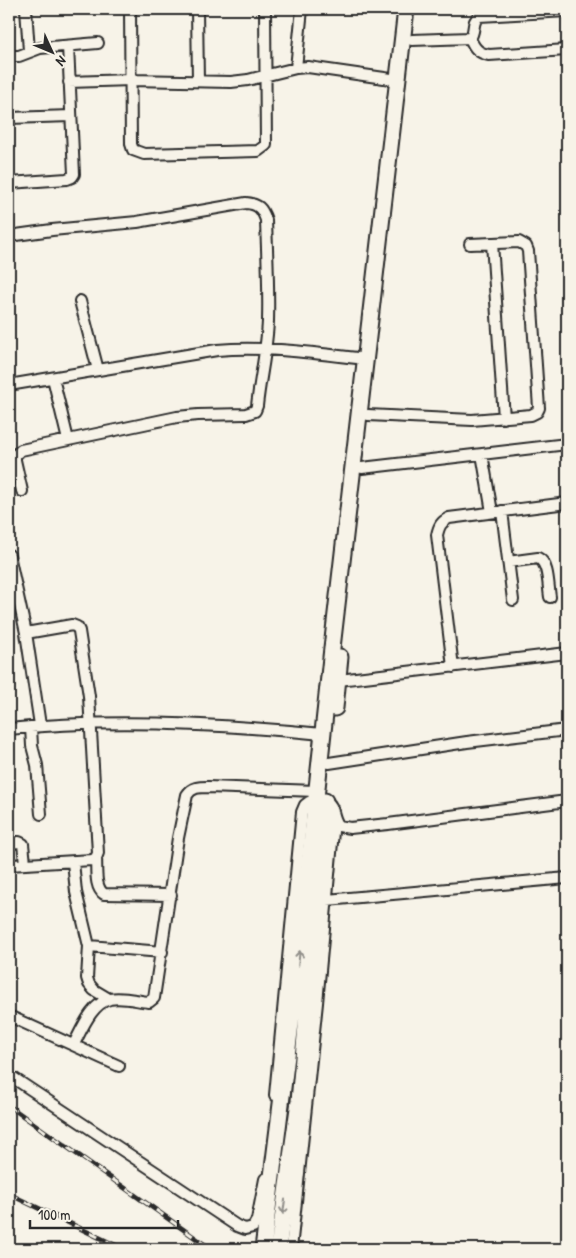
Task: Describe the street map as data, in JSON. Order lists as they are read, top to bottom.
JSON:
{
  "scale_bar": "100 m",
  "north": "bottom right"
}
